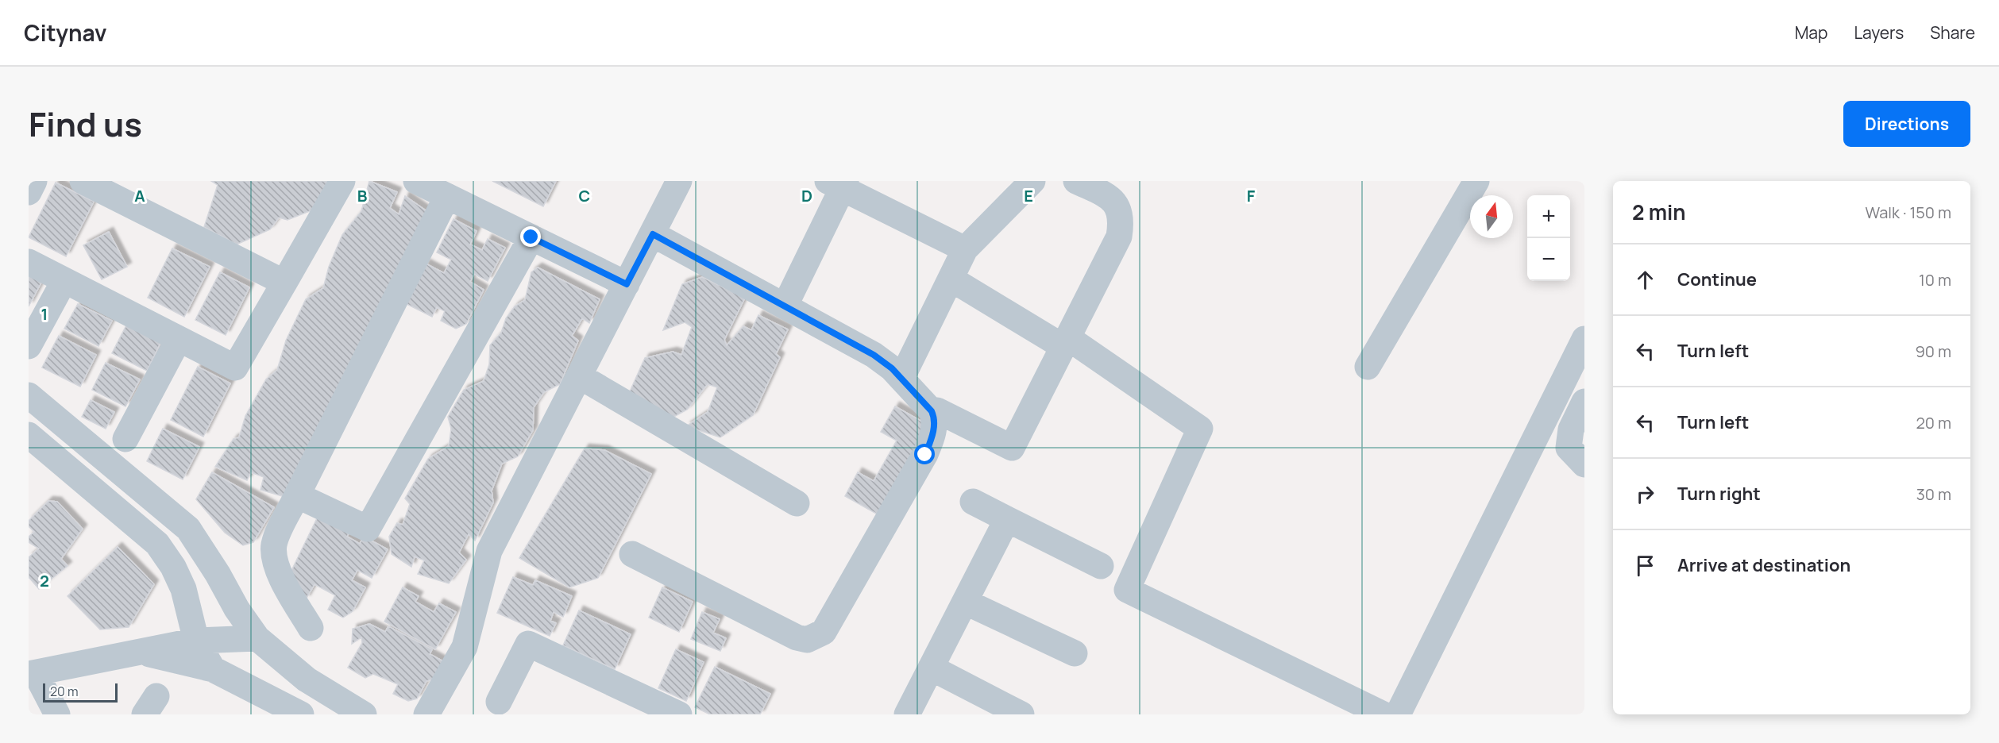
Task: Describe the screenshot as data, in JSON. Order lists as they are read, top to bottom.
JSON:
{
  "scale_bar": "20 m",
  "north": "top",
  "page": {
    "header": "Citynav",
    "nav": ["Map", "Layers", "Share"],
    "title": "Find us",
    "buttons": "Directions",
    "heading": ["2 min", "Walk · 150 m"],
    "map_buttons": ["+", "−"],
    "list": [
      ["Continue", "10 m"],
      ["Turn left", "90 m"],
      ["Turn left", "20 m"],
      ["Turn right", "30 m"],
      "Arrive at destination"
    ],
    "scale": "20 m"
  },
  "grid": {
    "columns": [
      "A",
      "B",
      "C",
      "D",
      "E",
      "F"
    ],
    "rows": ["1", "2"]
  }
}
